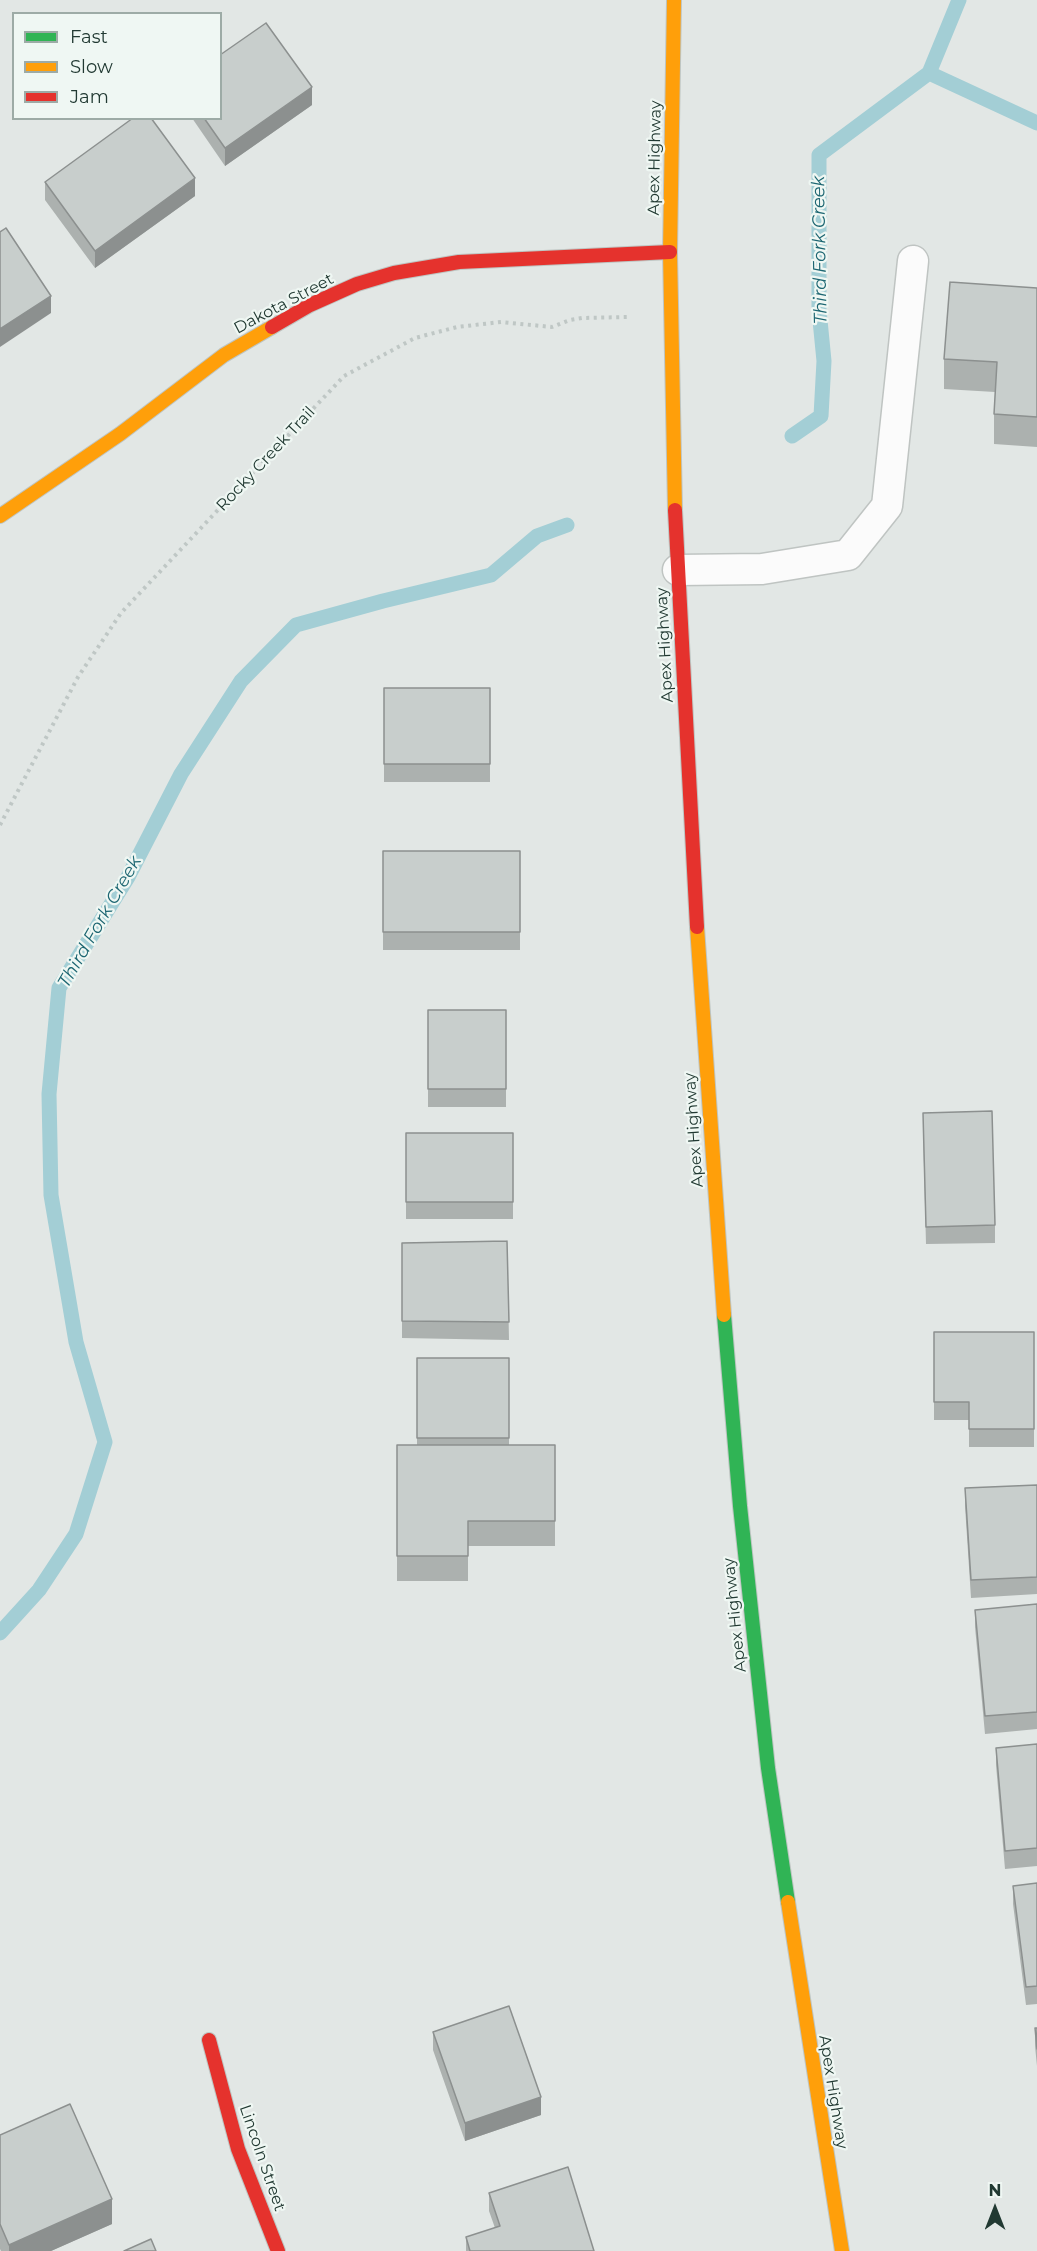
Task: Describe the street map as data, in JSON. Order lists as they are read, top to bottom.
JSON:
{
  "streets": {
    "main road": ["Apex Highway", "Dakota Street", "Lincoln Street"],
    "path": ["Rocky Creek Trail"]
  },
  "crossings": [
    ["Apex Highway", "Dakota Street"],
    ["Apex Highway", "Rocky Creek Trail"]
  ],
  "water": ["Third Fork Creek"],
  "legend": ["Fast", "Slow", "Jam"],
  "north": "top"
}
